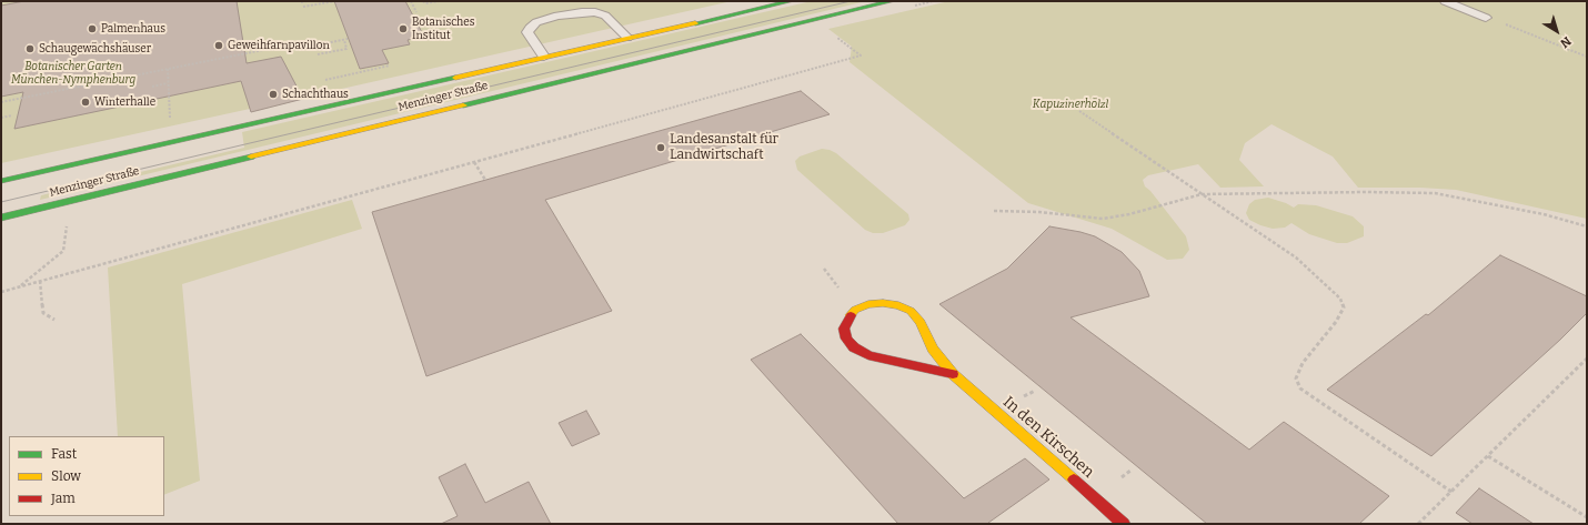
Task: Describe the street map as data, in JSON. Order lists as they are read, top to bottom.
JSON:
{
  "streets": {
    "main road": ["Menzinger Straße", "In den Kirschen"]
  },
  "parks": ["Botanischer Garten München-Nymphenburg", "Kapuzinerhölzl"],
  "places": [
    "Palmenhaus",
    "Botanisches Institut",
    "Geweihfarnpavillon",
    "Schaugewächshäuser",
    "Schachthaus",
    "Winterhalle",
    "Landesanstalt für Landwirtschaft"
  ],
  "legend": ["Fast", "Slow", "Jam"],
  "north": "bottom right"
}
